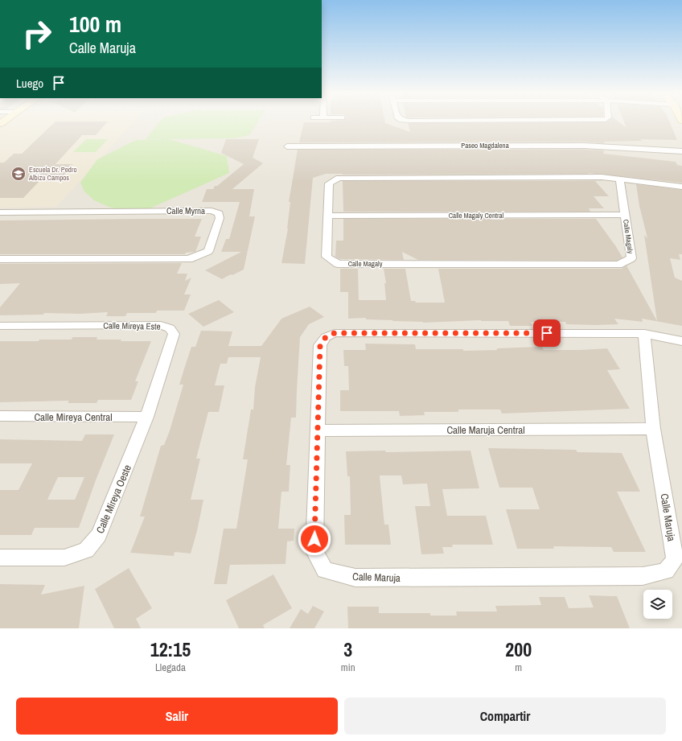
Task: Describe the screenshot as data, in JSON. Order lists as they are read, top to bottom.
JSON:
{
  "streets": {
    "street": [
      "Paseo Magdalena",
      "Calle Myrna",
      "Calle Magaly Central",
      "Calle Magaly",
      "Calle Mireya Este",
      "Calle Mireya Central",
      "Calle Maruja Central",
      "Calle Mireya Oeste",
      "Calle Maruja"
    ]
  },
  "crossings": [
    ["Calle Magaly Central", "Calle Magaly"],
    ["Calle Mireya Este", "Calle Mireya Central"],
    ["Calle Mireya Este", "Calle Mireya Oeste"],
    ["Calle Mireya Central", "Calle Mireya Oeste"],
    ["Calle Maruja Central", "Calle Maruja"]
  ],
  "places": {
    "school or university": ["Escuela Dr. Pedro Albizu Campos"]
  },
  "page": {
    "turn": ["100 m", "Calle Maruja"],
    "then": "Luego",
    "eta": [
      "12:15",
      "Llegada",
      "3",
      "min",
      "200",
      "m"
    ],
    "buttons": ["Salir", "Compartir"]
  }
}
